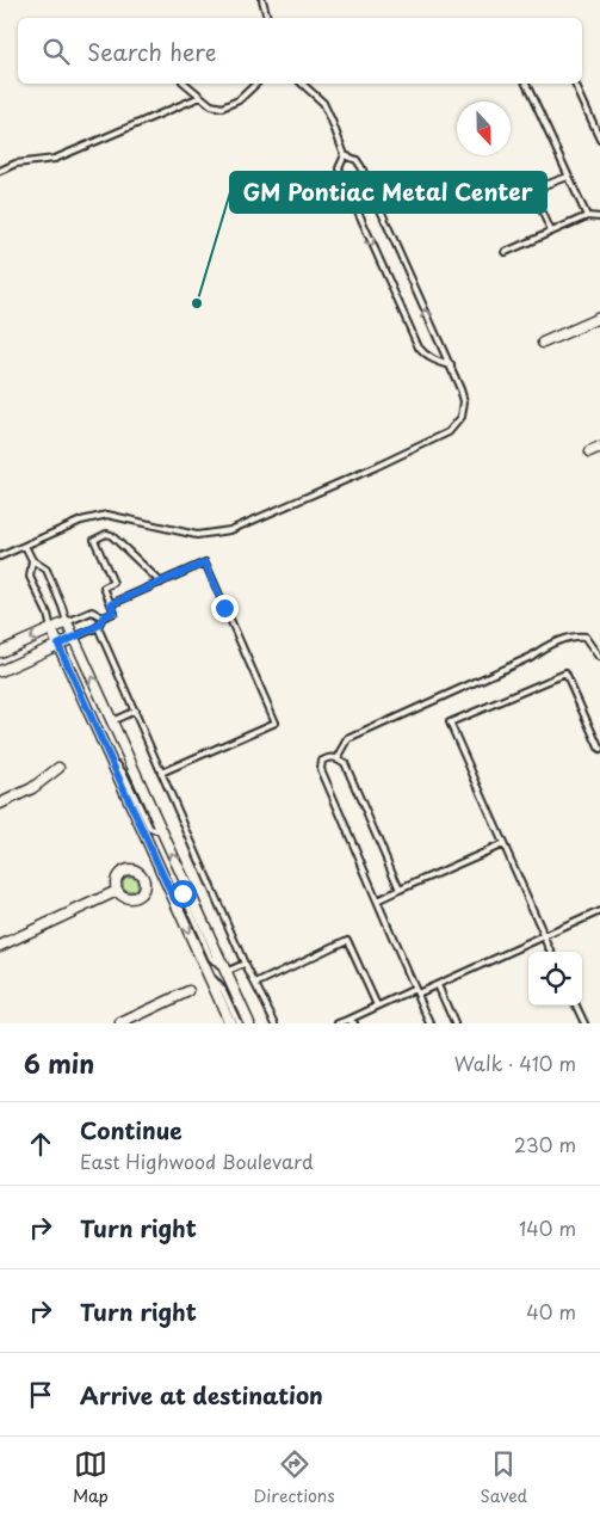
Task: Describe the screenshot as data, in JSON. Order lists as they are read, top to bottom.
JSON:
{
  "places": ["GM Pontiac Metal Center"],
  "north": "bottom",
  "page": {
    "search": "Search here",
    "heading": ["6 min", "Walk · 410 m"],
    "list": [
      ["Continue", "East Highwood Boulevard", "230 m"],
      ["Turn right", "140 m"],
      ["Turn right", "40 m"],
      "Arrive at destination"
    ],
    "nav": ["Map", "Directions", "Saved"]
  }
}
